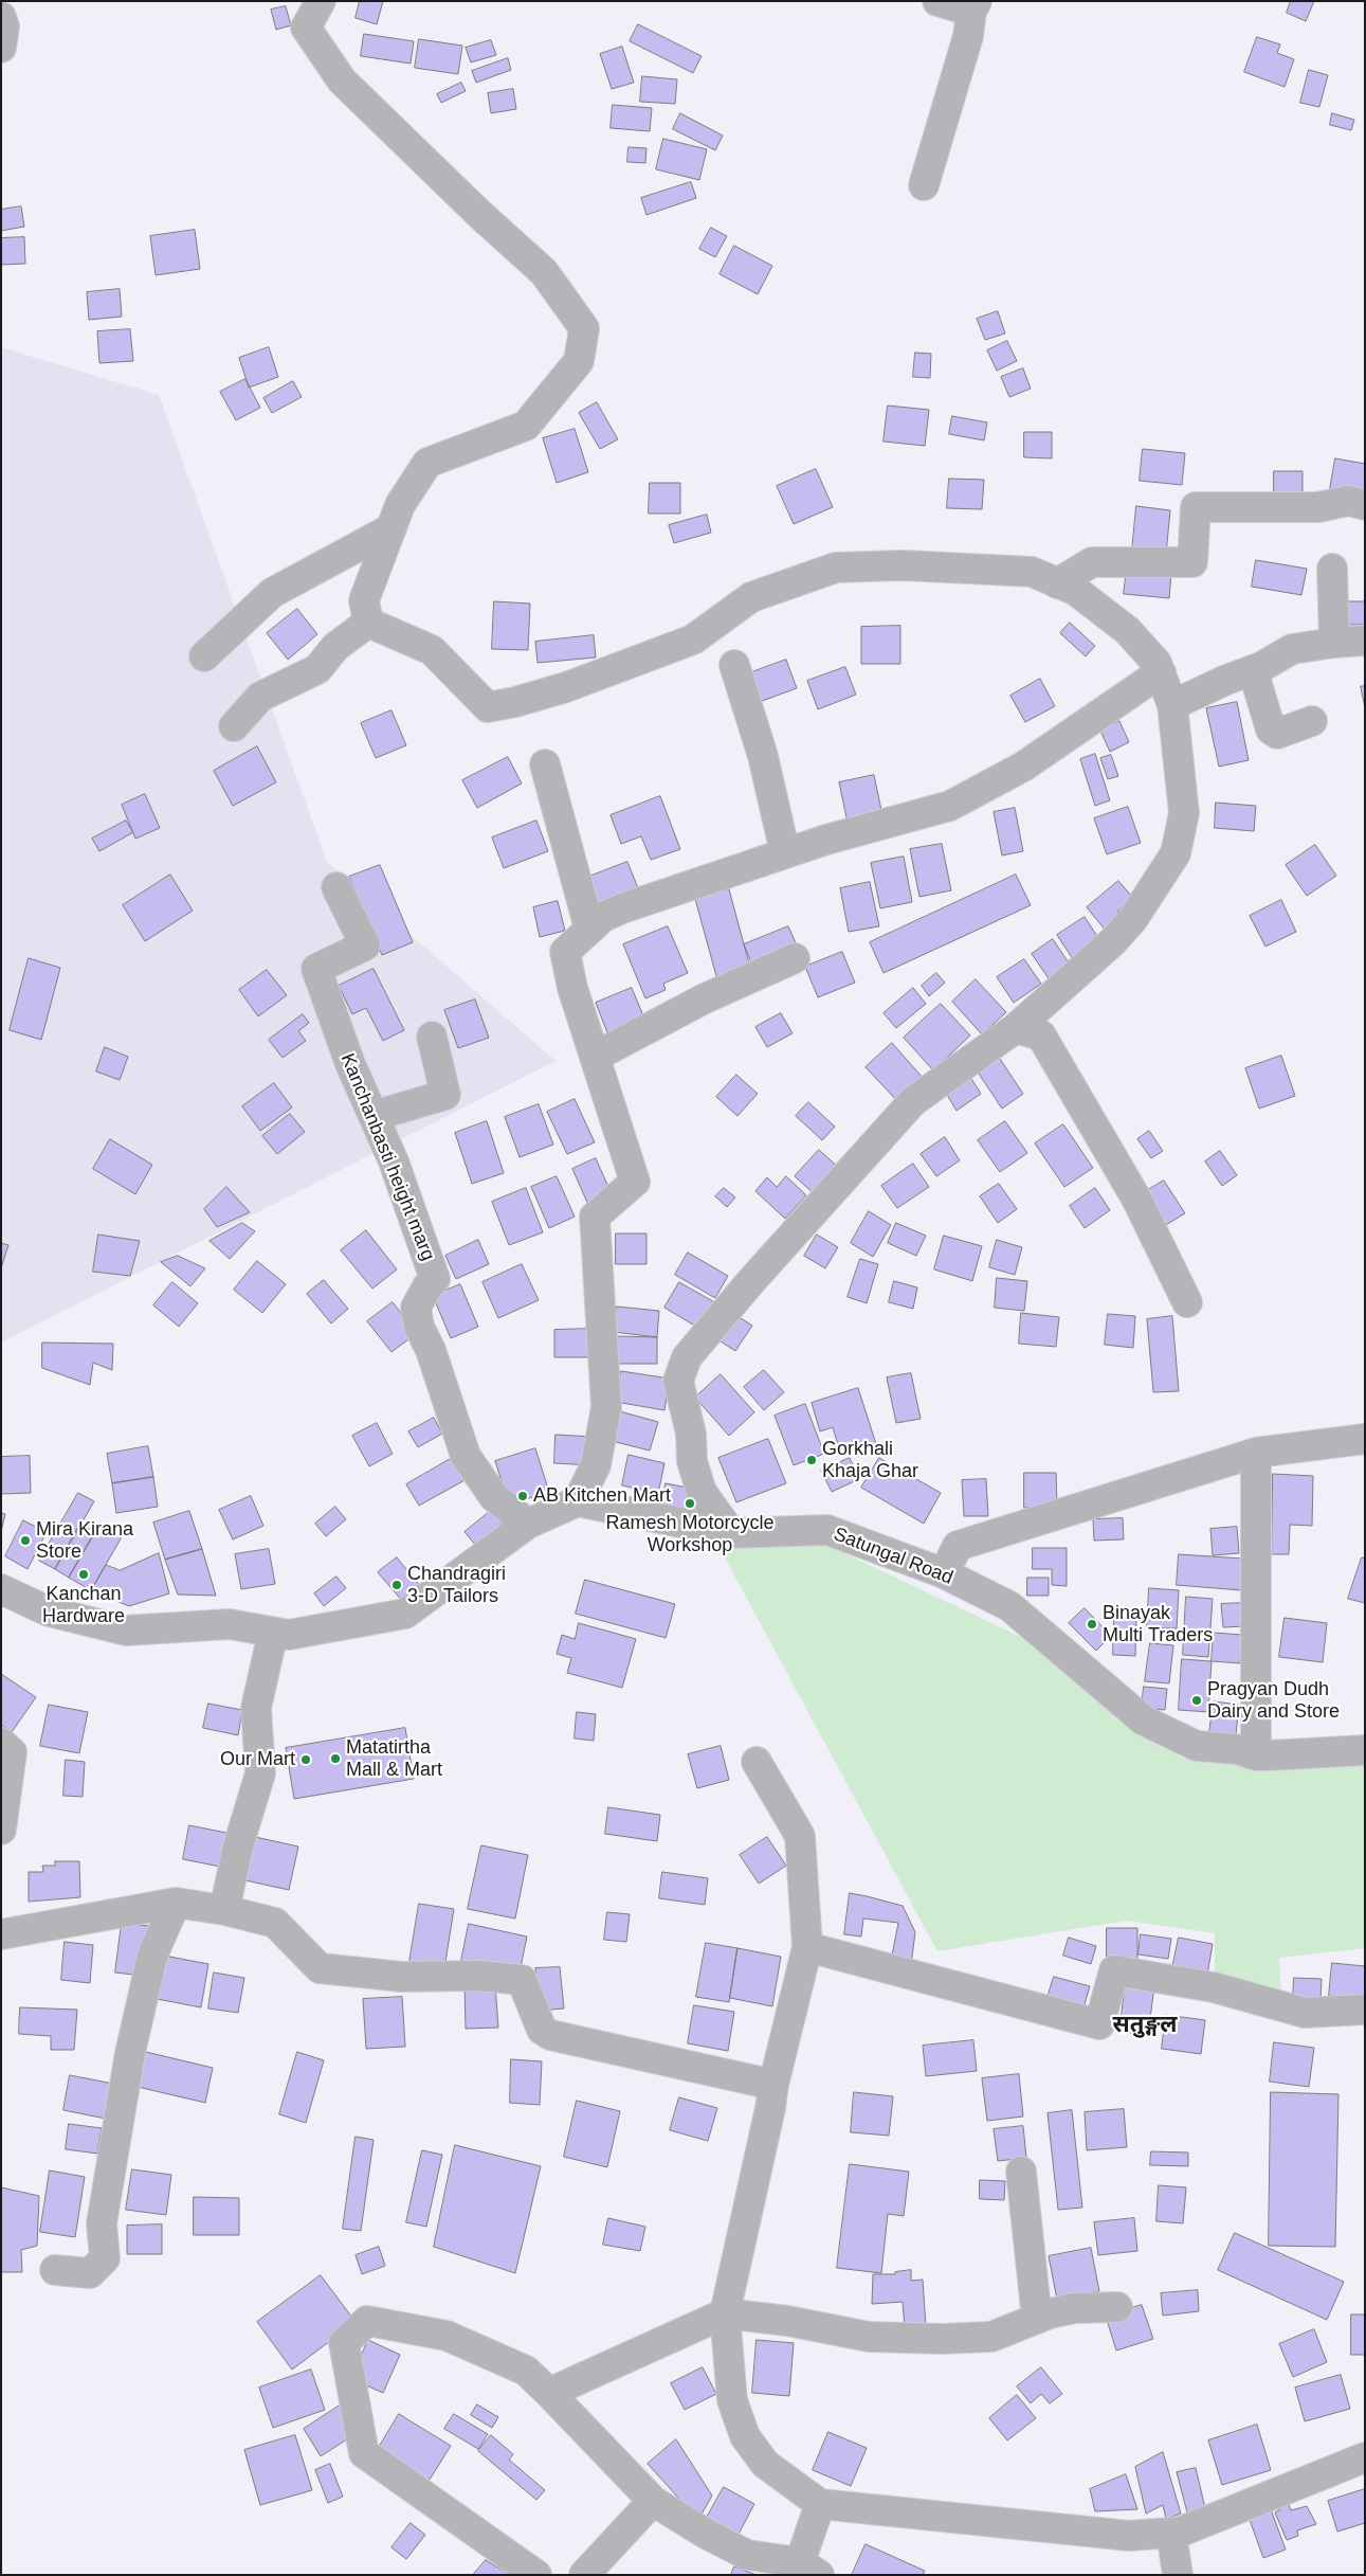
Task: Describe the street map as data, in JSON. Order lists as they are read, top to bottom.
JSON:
{
  "streets": {
    "street": ["Kanchanbasti height marg", "Satungal Road"]
  },
  "districts": ["सतुङ्गल"],
  "places": [
    "Gorkhali Khaja Ghar",
    "AB Kitchen Mart",
    "Ramesh Motorcycle Workshop",
    "Mira Kirana Store",
    "Kanchan Hardware",
    "Chandragiri 3-D Tailors",
    "Binayak Multi Traders",
    "Pragyan Dudh Dairy and Store",
    "Matatirtha Mall & Mart",
    "Our Mart"
  ]
}
